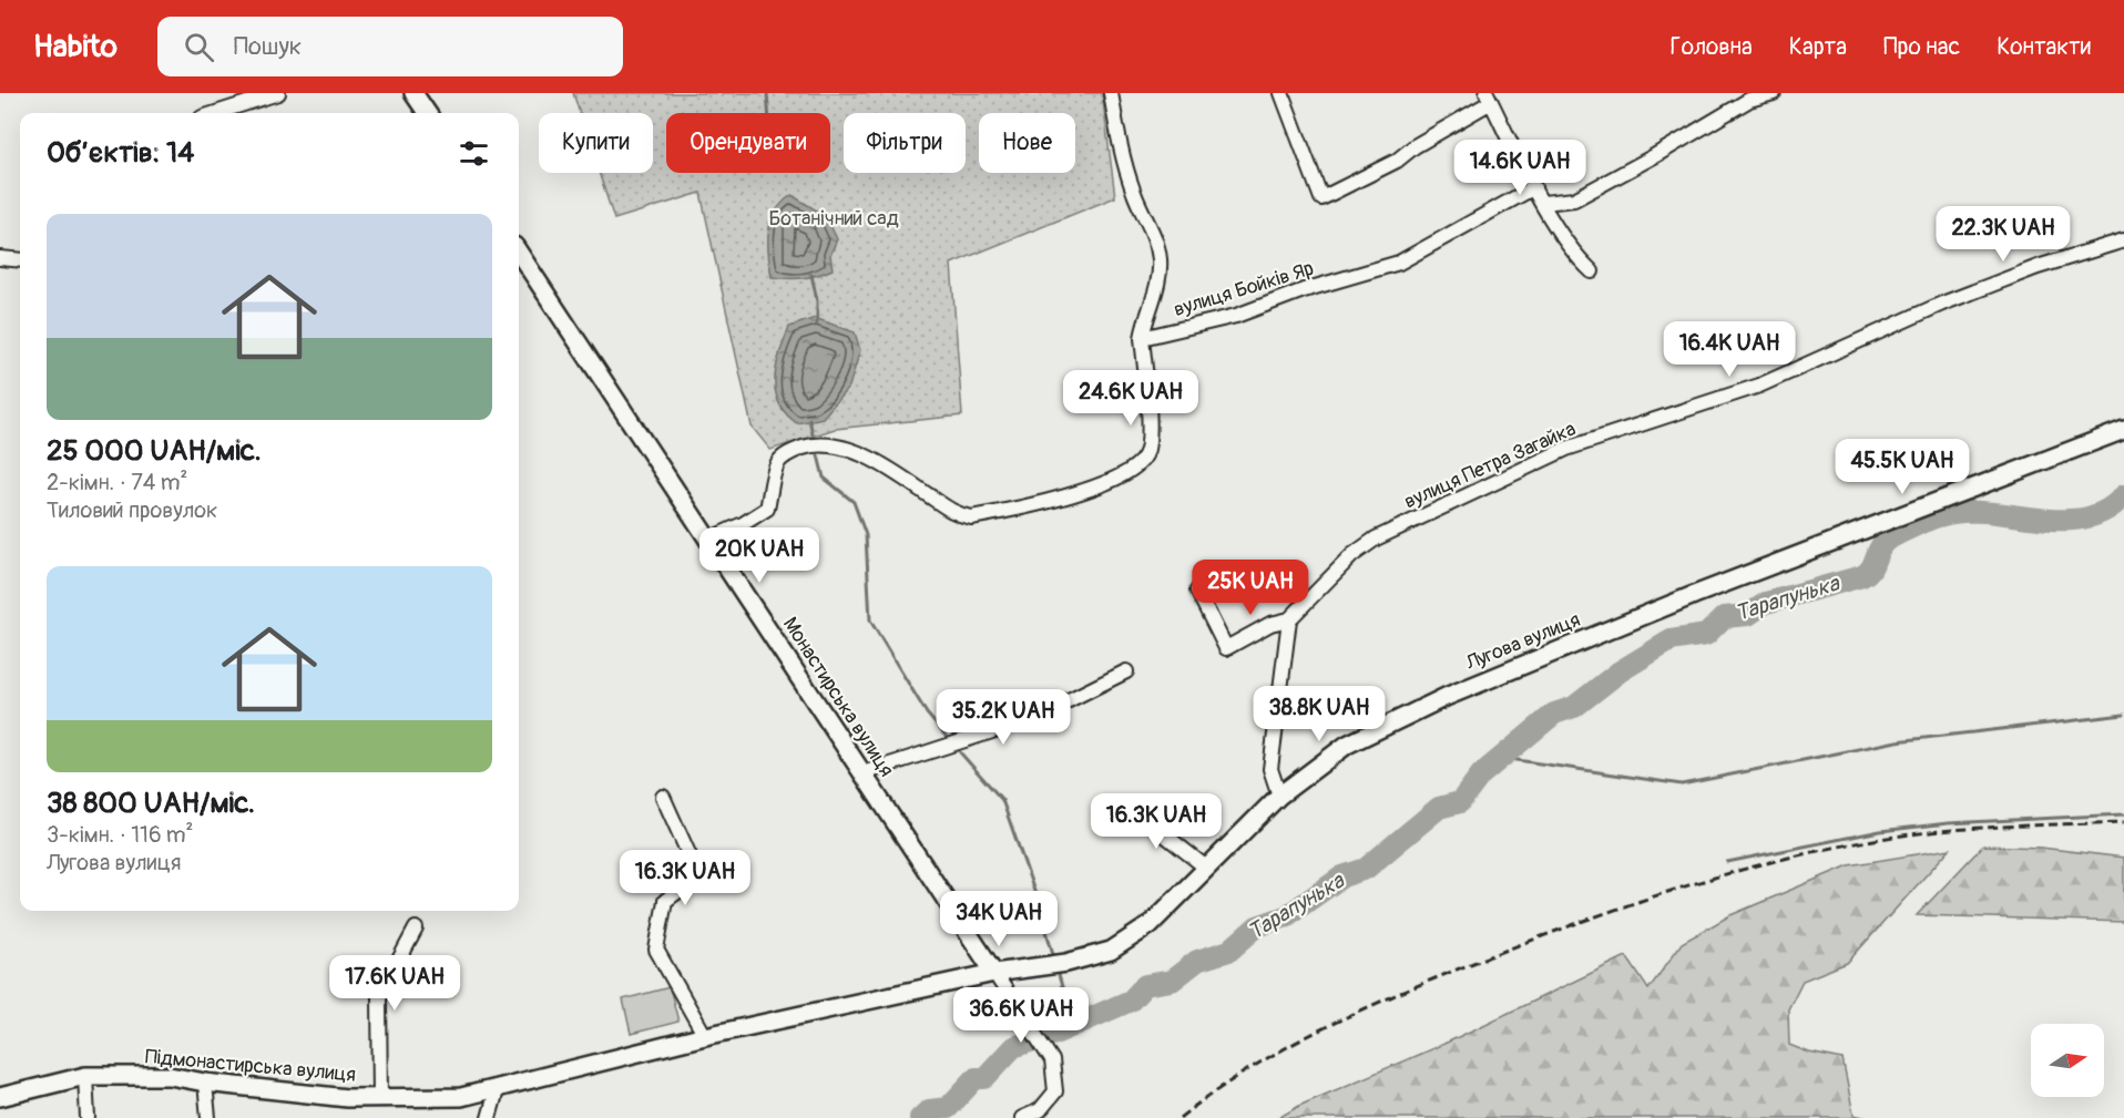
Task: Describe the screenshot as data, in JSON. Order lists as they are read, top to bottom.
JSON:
{
  "streets": {
    "street": [
      "вулиця Бойків Яр",
      "вулиця Петра Загайка",
      "Лугова вулиця",
      "Монастирська вулиця",
      "Підмонастирська вулиця"
    ]
  },
  "crossings": [
    ["Лугова вулиця", "Монастирська вулиця"],
    ["Лугова вулиця", "Підмонастирська вулиця"],
    ["Монастирська вулиця", "Підмонастирська вулиця"]
  ],
  "water": ["Тарапунька"],
  "parks": ["Ботанічний сад"],
  "north": "right",
  "page": {
    "header": "Habito",
    "search": "Пошук",
    "nav": [
      "Головна",
      "Карта",
      "Про нас",
      "Контакти"
    ],
    "chip": [
      "Купити",
      "Орендувати",
      "Фільтри",
      "Нове"
    ],
    "heading": "Об’єктів: 14",
    "price": [
      "14.6K UAH",
      "22.3K UAH",
      "16.4K UAH",
      "24.6K UAH",
      "45.5K UAH",
      "20K UAH",
      "25K UAH",
      "38.8K UAH",
      "35.2K UAH",
      "16.3K UAH",
      "16.3K UAH",
      "34K UAH",
      "17.6K UAH",
      "36.6K UAH"
    ],
    "list": [
      {
        "name": "25 000 UAH/міс.",
        "note": "2-кімн. · 74 m² · Тиловий провулок"
      },
      {
        "name": "38 800 UAH/міс.",
        "note": "3-кімн. · 116 m² · Лугова вулиця"
      }
    ]
  }
}
